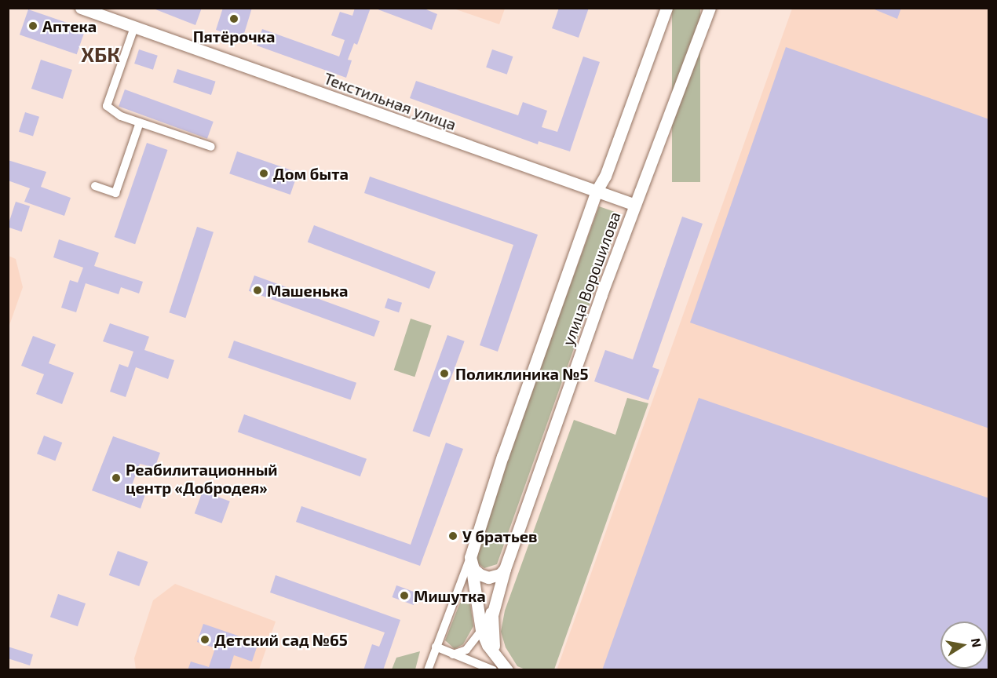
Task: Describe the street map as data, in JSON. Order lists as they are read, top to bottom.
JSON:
{
  "streets": {
    "main road": ["Текстильная улица", "улица Ворошилова"]
  },
  "crossings": [
    ["Текстильная улица", "улица Ворошилова"]
  ],
  "districts": ["ХБК"],
  "places": [
    "Пятёрочка",
    "Аптека",
    "Дом быта",
    "Машенька",
    "Поликлиника №5",
    "Реабилитационный центр «Добродея»",
    "У братьев",
    "Мишутка",
    "Детский сад №65"
  ],
  "north": "right"
}
